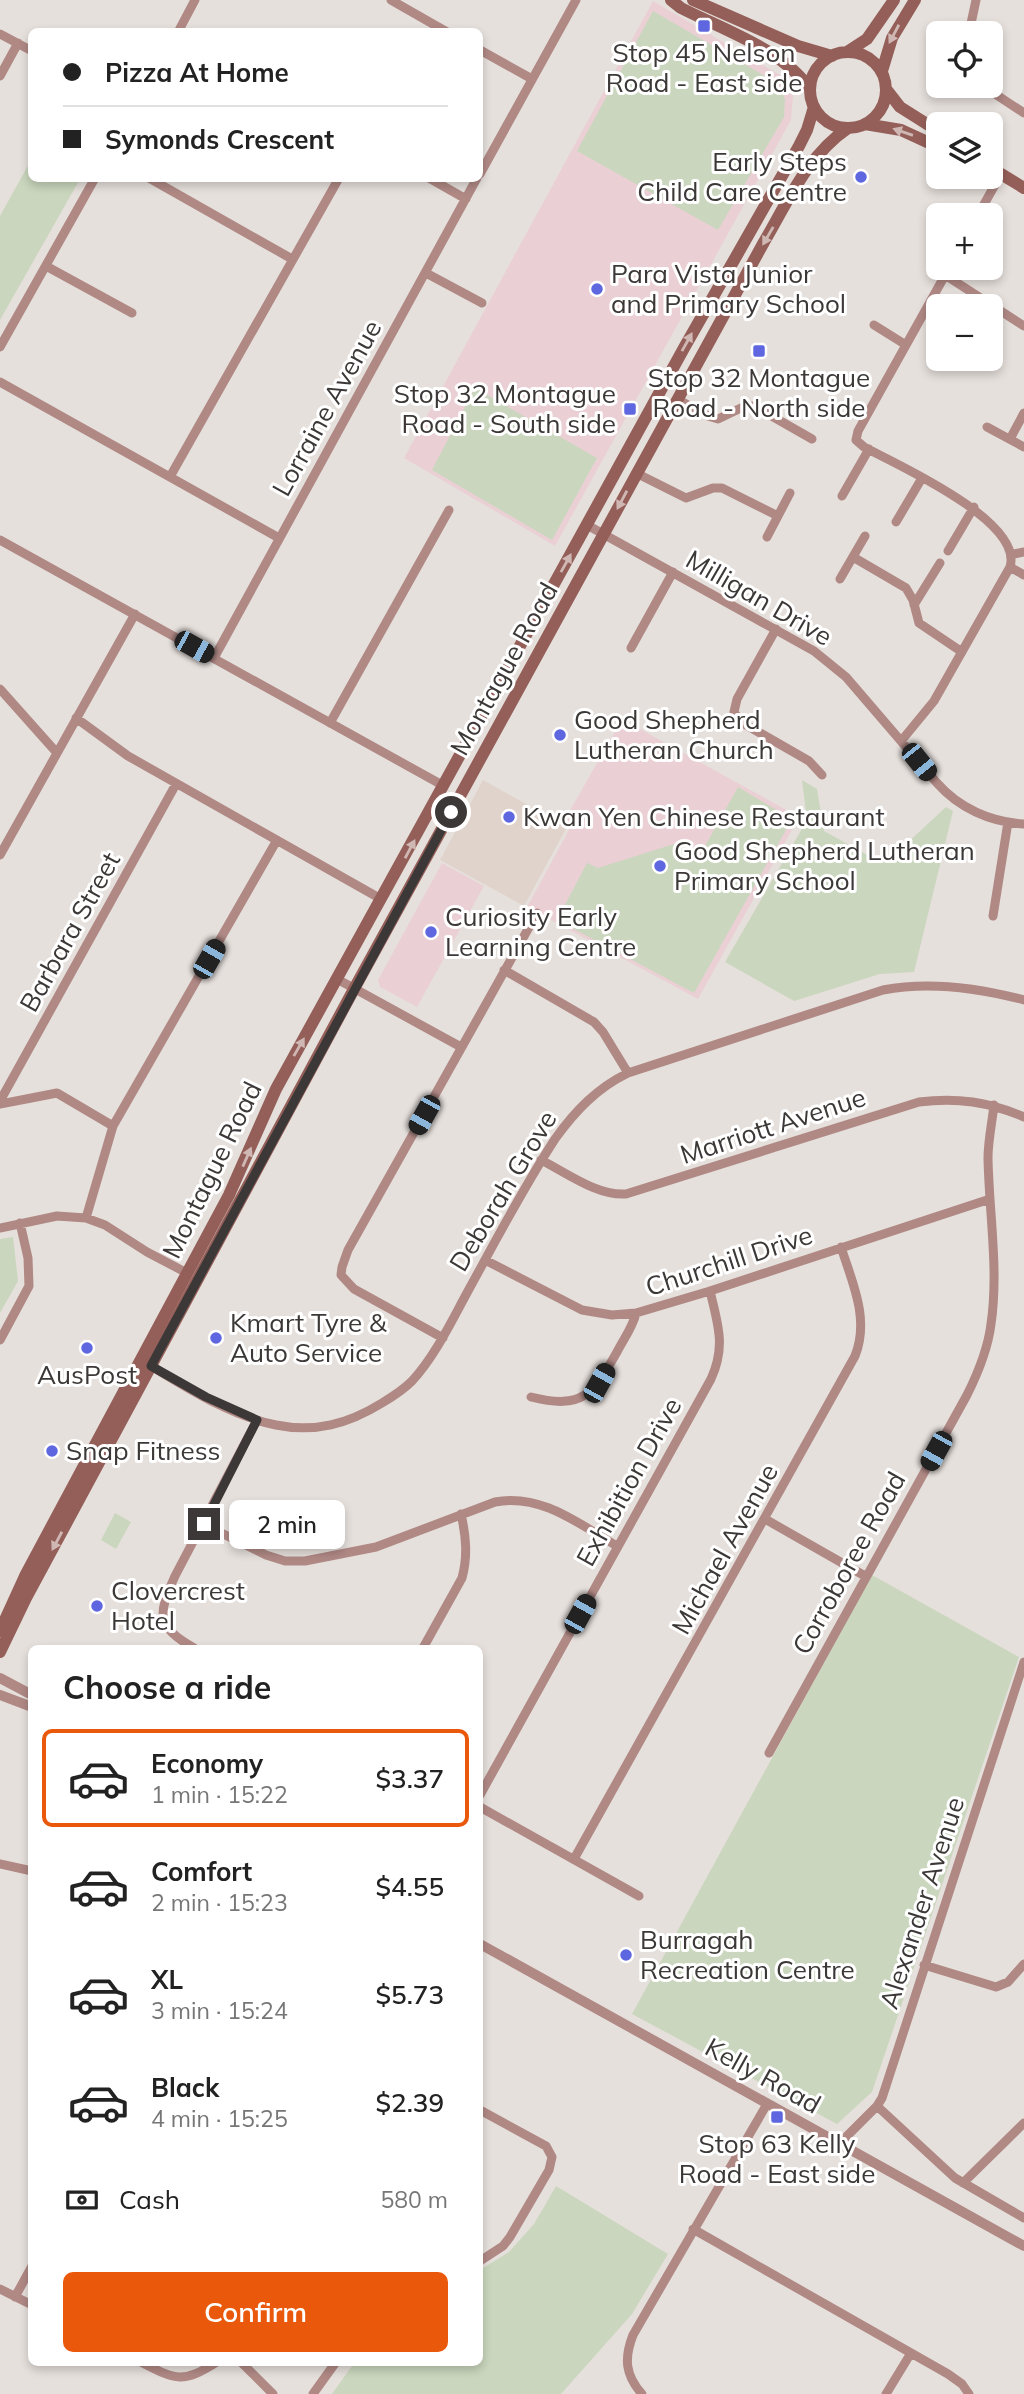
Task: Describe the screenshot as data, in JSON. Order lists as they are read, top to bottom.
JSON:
{
  "streets": {
    "main road": ["Montague Road"],
    "street": [
      "Lorraine Avenue",
      "Milligan Drive",
      "Barbara Street",
      "Marriott Avenue",
      "Deborah Grove",
      "Churchill Drive",
      "Exhibition Drive",
      "Michael Avenue",
      "Corroboree Road",
      "Alexander Avenue",
      "Kelly Road"
    ]
  },
  "crossings": [
    ["Milligan Drive", "Montague Road"],
    ["Montague Road", "Deborah Grove"],
    ["Marriott Avenue", "Deborah Grove"],
    ["Marriott Avenue", "Corroboree Road"],
    ["Deborah Grove", "Churchill Drive"],
    ["Churchill Drive", "Exhibition Drive"],
    ["Churchill Drive", "Michael Avenue"],
    ["Churchill Drive", "Corroboree Road"],
    ["Alexander Avenue", "Kelly Road"]
  ],
  "places": {
    "transit": [
      "Stop 45 Nelson Road - East side",
      "Stop 32 Montague Road - North side",
      "Stop 32 Montague Road - South side",
      "Stop 63 Kelly Road - East side"
    ],
    "other": [
      "Early Steps Child Care Centre",
      "Para Vista Junior and Primary School",
      "Good Shepherd Lutheran Church",
      "Kwan Yen Chinese Restaurant",
      "Good Shepherd Lutheran Primary School",
      "Curiosity Early Learning Centre",
      "Kmart Tyre & Auto Service",
      "AusPost",
      "Snap Fitness",
      "Clovercrest Hotel",
      "Burragah Recreation Centre"
    ]
  },
  "page": {
    "map_buttons": ["+", "−"],
    "banner": ["Pizza At Home", "Symonds Crescent"],
    "bubble": "2 min",
    "heading": "Choose a ride",
    "list": [
      {
        "name": "Economy",
        "note": "1 min · 15:22",
        "value": "$3.37"
      },
      {
        "name": "Comfort",
        "note": "2 min · 15:23",
        "value": "$4.55"
      },
      {
        "name": "XL",
        "note": "3 min · 15:24",
        "value": "$5.73"
      },
      {
        "name": "Black",
        "note": "4 min · 15:25",
        "value": "$2.39"
      }
    ],
    "pay": ["Cash", "580 m"],
    "buttons": "Confirm"
  }
}
